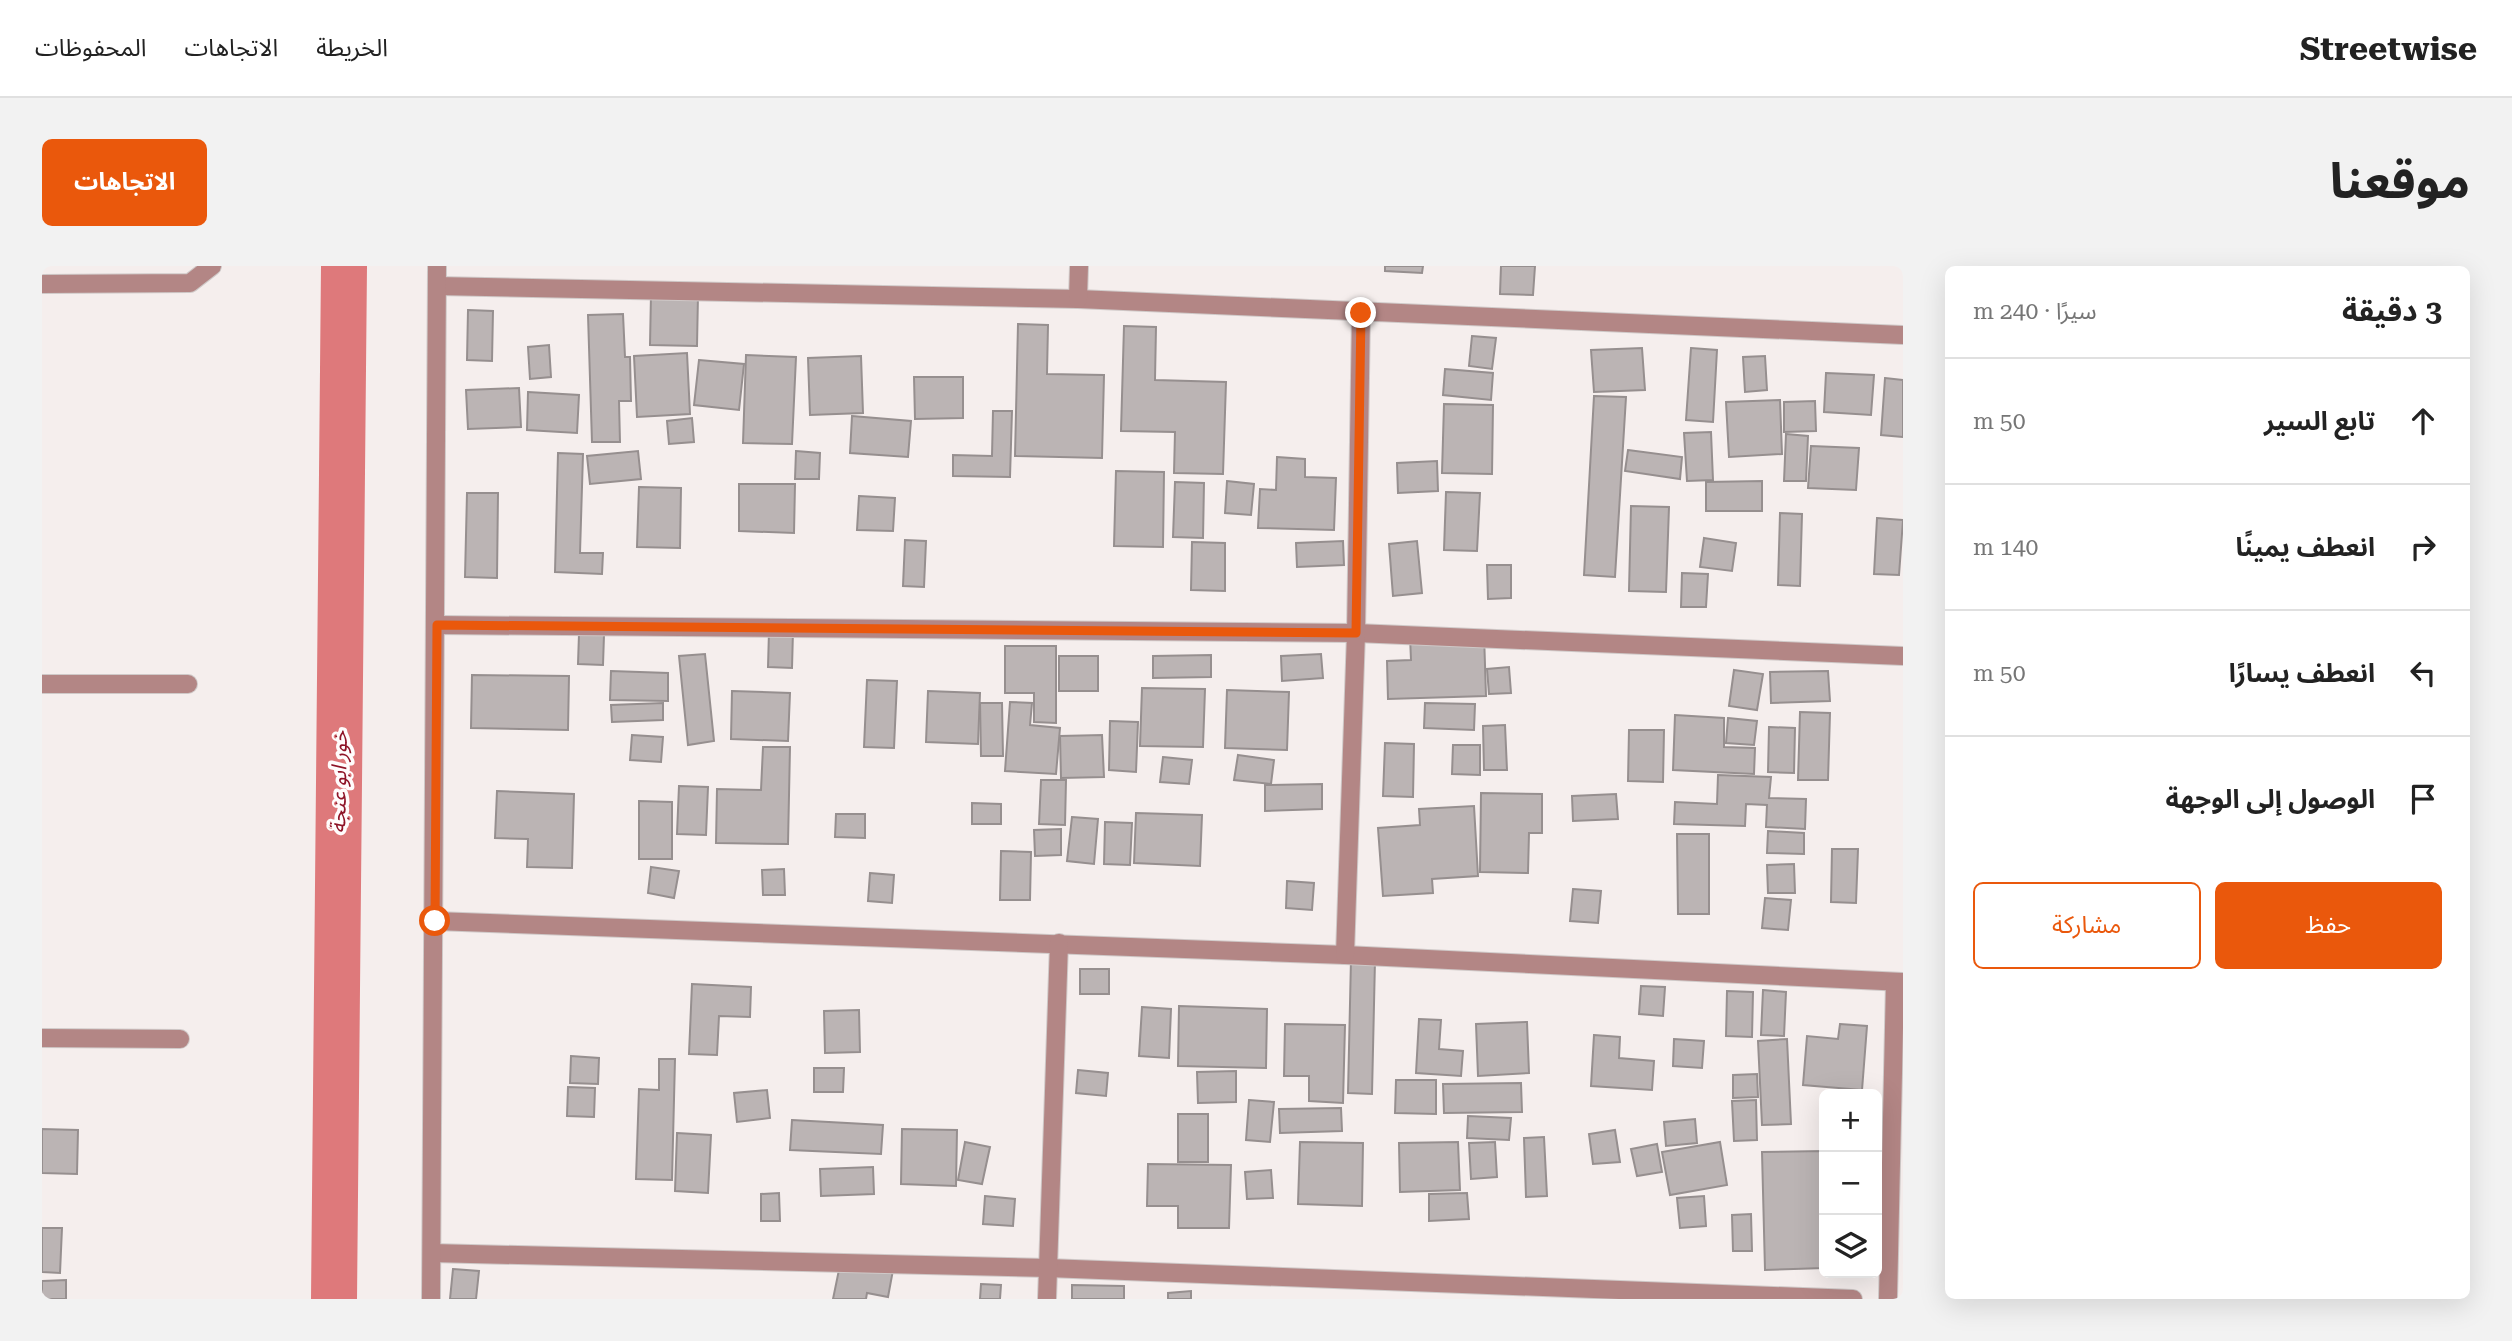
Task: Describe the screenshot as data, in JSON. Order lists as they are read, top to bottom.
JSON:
{
  "water": ["خور ابو عنجة"],
  "page": {
    "header": "Streetwise",
    "nav": ["الخريطة", "الاتجاهات", "المحفوظات"],
    "title": "موقعنا",
    "buttons": [
      "الاتجاهات",
      ["حفظ", "مشاركة"]
    ],
    "heading": ["3 دقيقة", "سيرًا · 240 m"],
    "list": [
      ["تابع السير", "50 m"],
      ["انعطف يمينًا", "140 m"],
      ["انعطف يسارًا", "50 m"],
      "الوصول إلى الوجهة"
    ],
    "map_buttons": ["+", "−"]
  }
}
